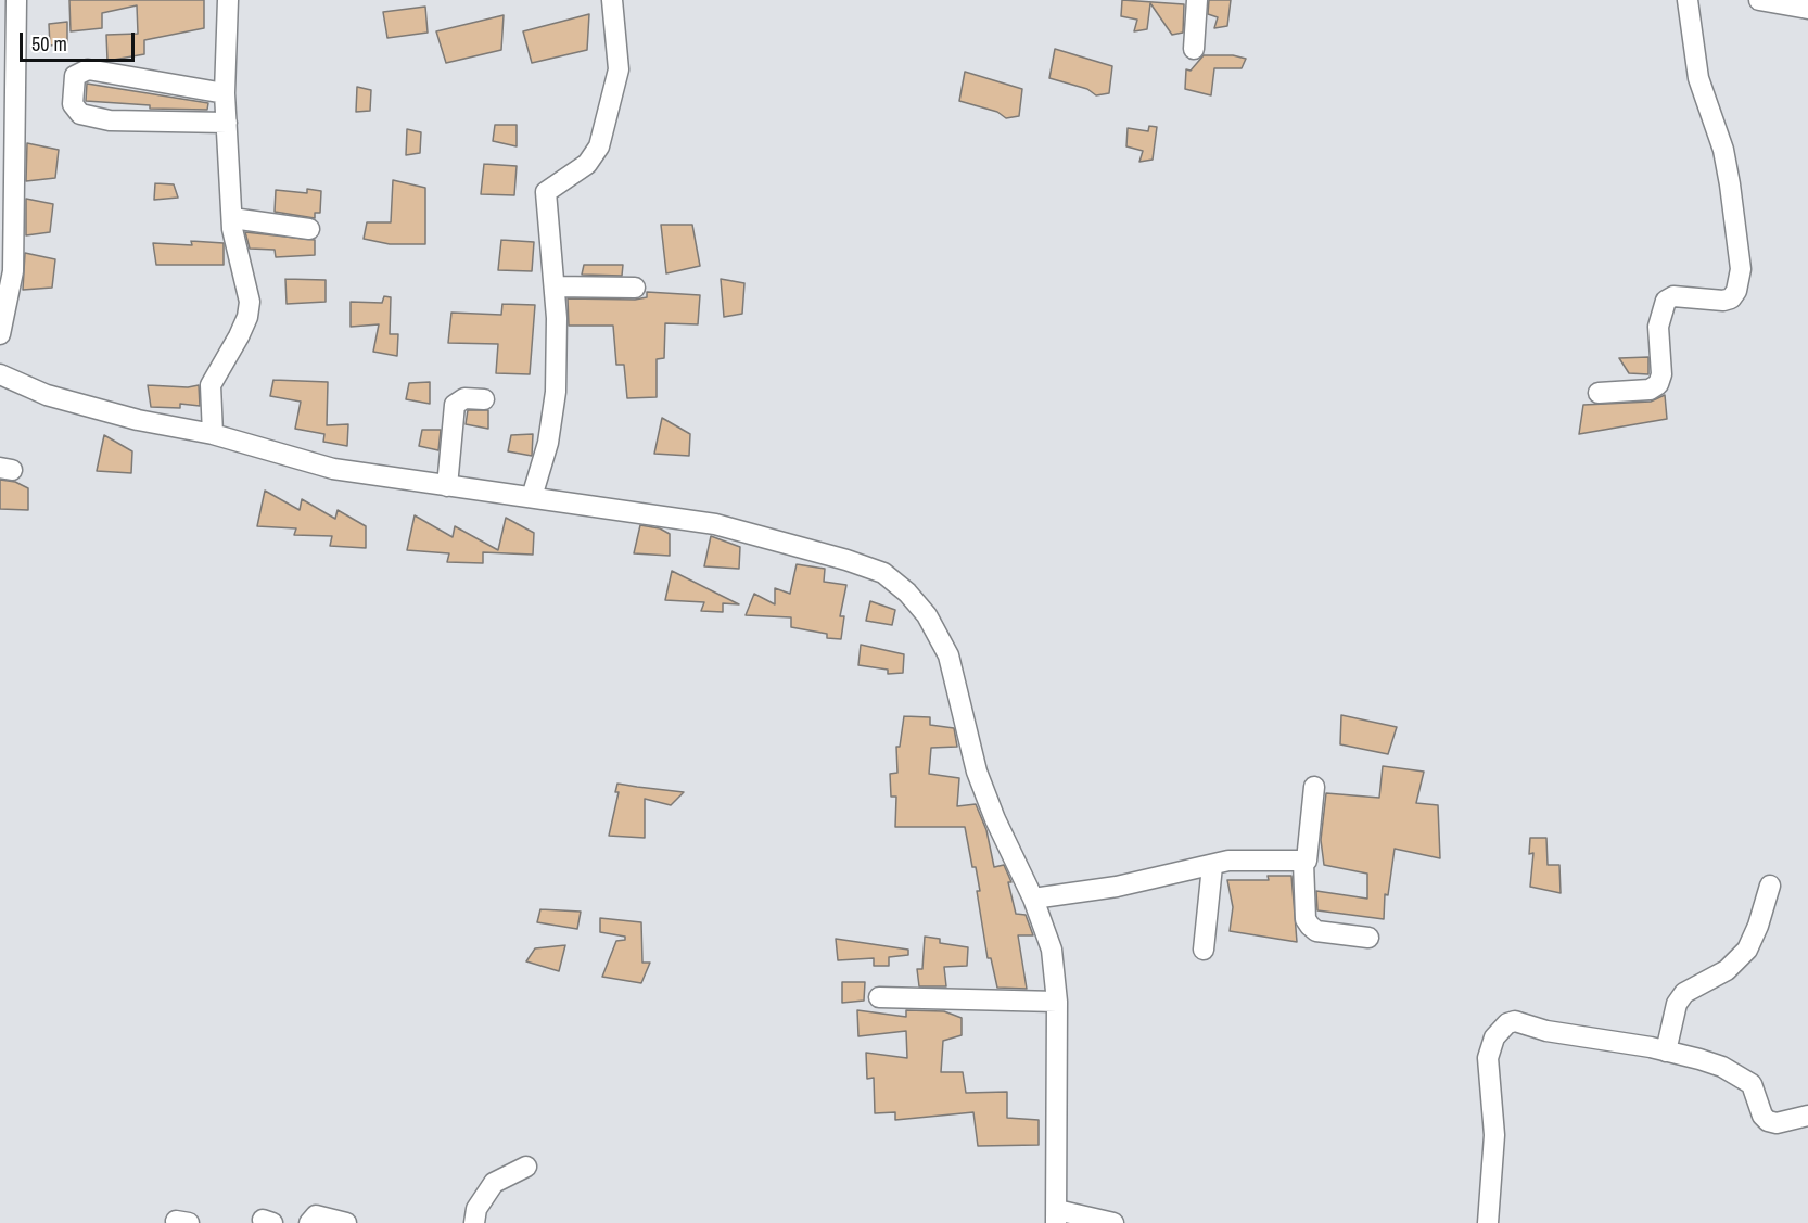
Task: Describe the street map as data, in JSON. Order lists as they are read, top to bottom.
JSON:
{
  "scale_bar": "50 m"
}
